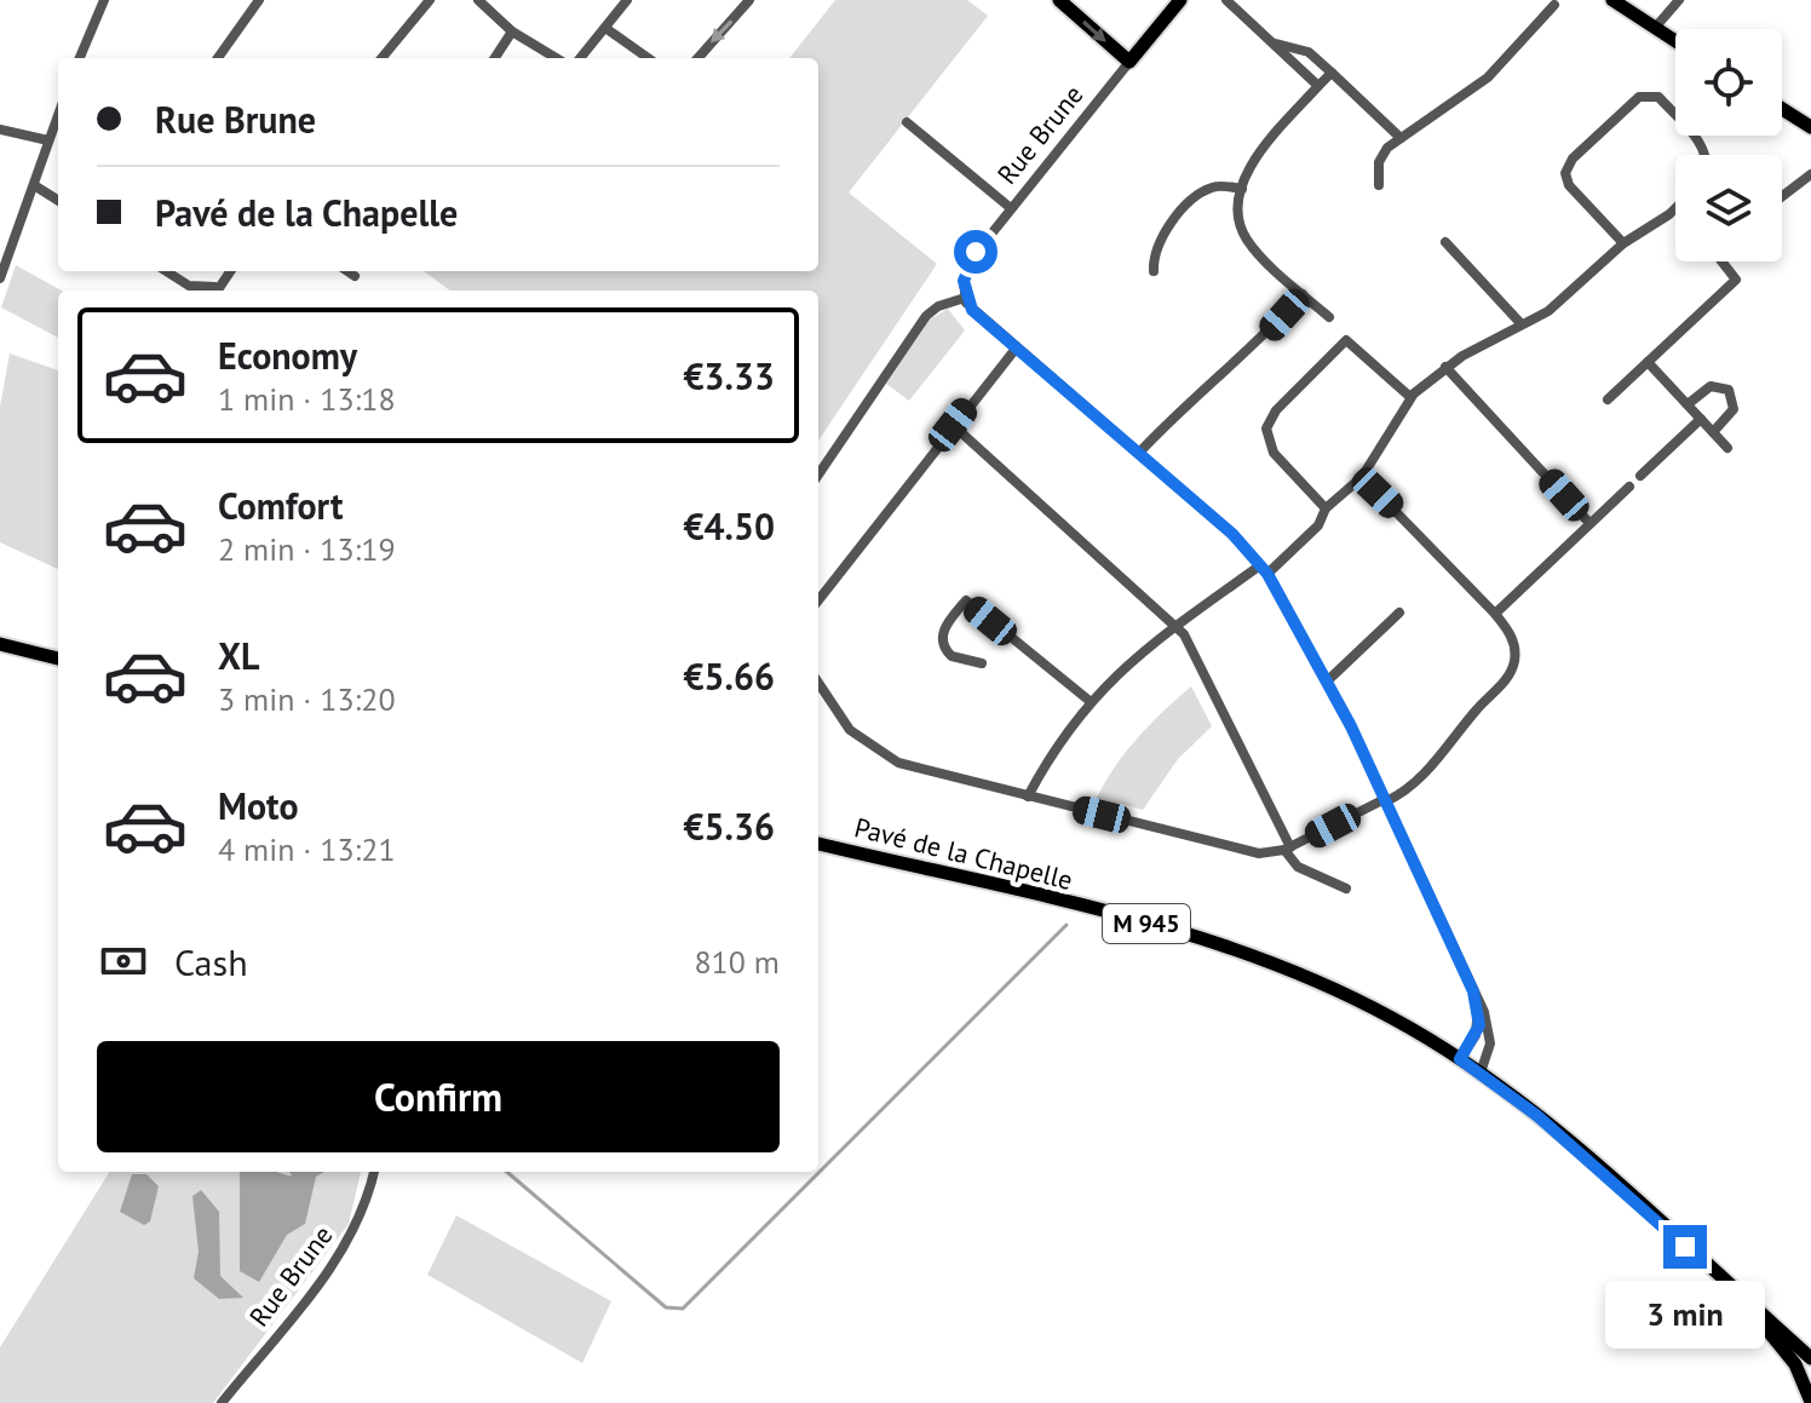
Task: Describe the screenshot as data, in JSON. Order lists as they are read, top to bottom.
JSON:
{
  "streets": {
    "main road": ["Rue Brune", "Pavé de la Chapelle", "M 945"]
  },
  "crossings": [
    ["Pavé de la Chapelle", "M 945"]
  ],
  "page": {
    "banner": ["Rue Brune", "Pavé de la Chapelle"],
    "list": [
      {
        "name": "Economy",
        "note": "1 min · 13:18",
        "value": "€3.33"
      },
      {
        "name": "Comfort",
        "note": "2 min · 13:19",
        "value": "€4.50"
      },
      {
        "name": "XL",
        "note": "3 min · 13:20",
        "value": "€5.66"
      },
      {
        "name": "Moto",
        "note": "4 min · 13:21",
        "value": "€5.36"
      }
    ],
    "pay": ["Cash", "810 m"],
    "buttons": "Confirm",
    "bubble": "3 min"
  }
}
